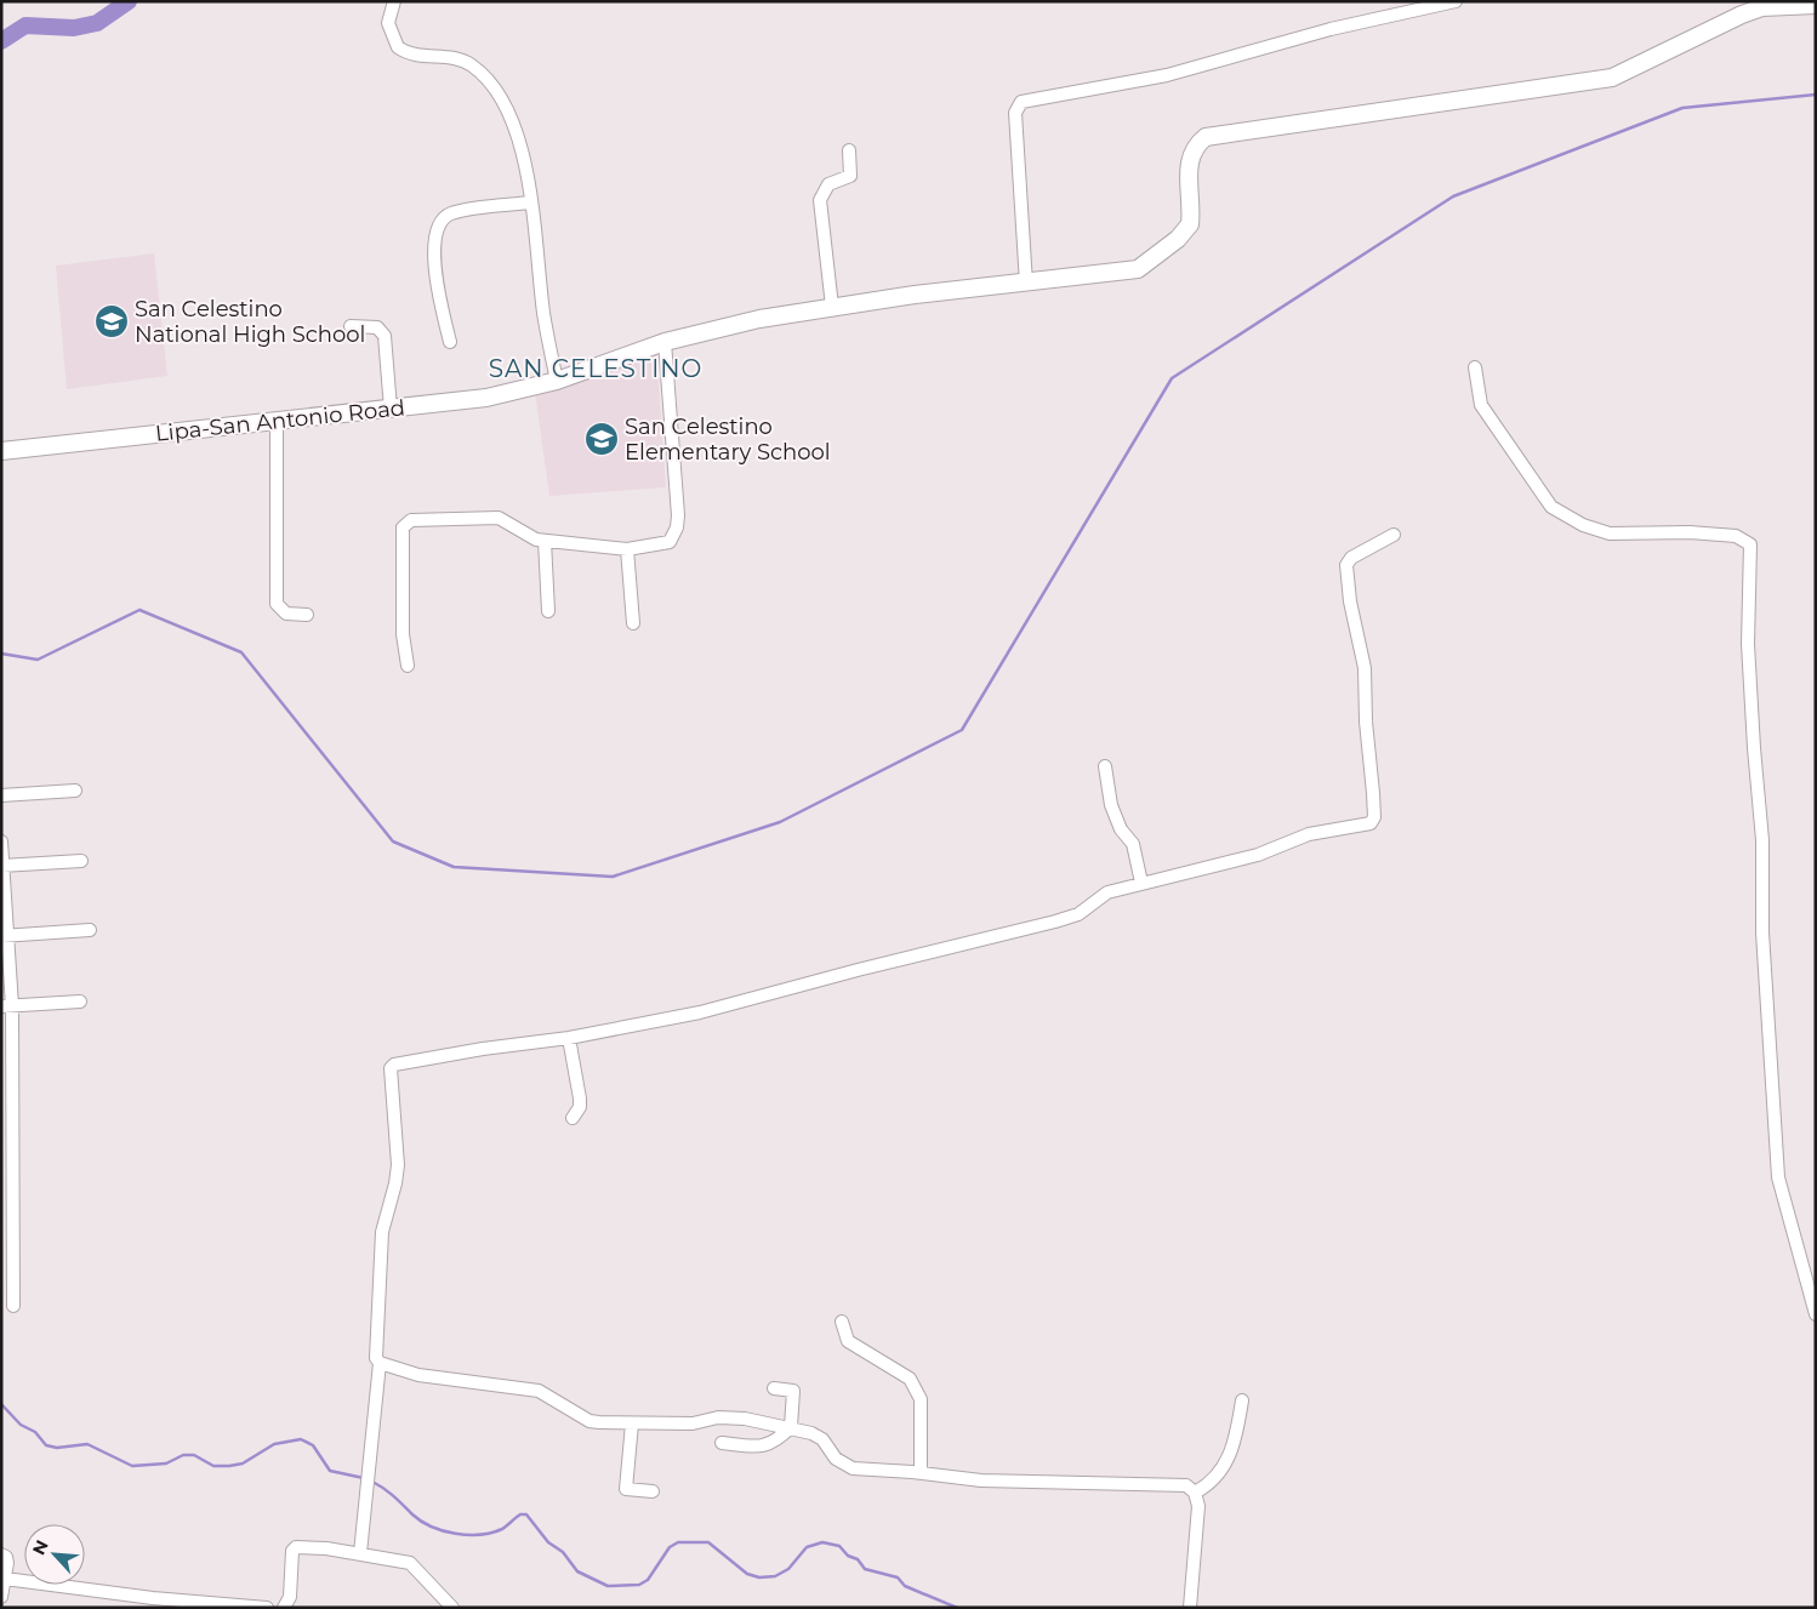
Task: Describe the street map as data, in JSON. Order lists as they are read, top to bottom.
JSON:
{
  "streets": {
    "main road": ["Lipa-San Antonio Road"]
  },
  "districts": ["SAN CELESTINO"],
  "places": {
    "school or university": ["San Celestino National High School", "San Celestino Elementary School"]
  },
  "north": "top left"
}
